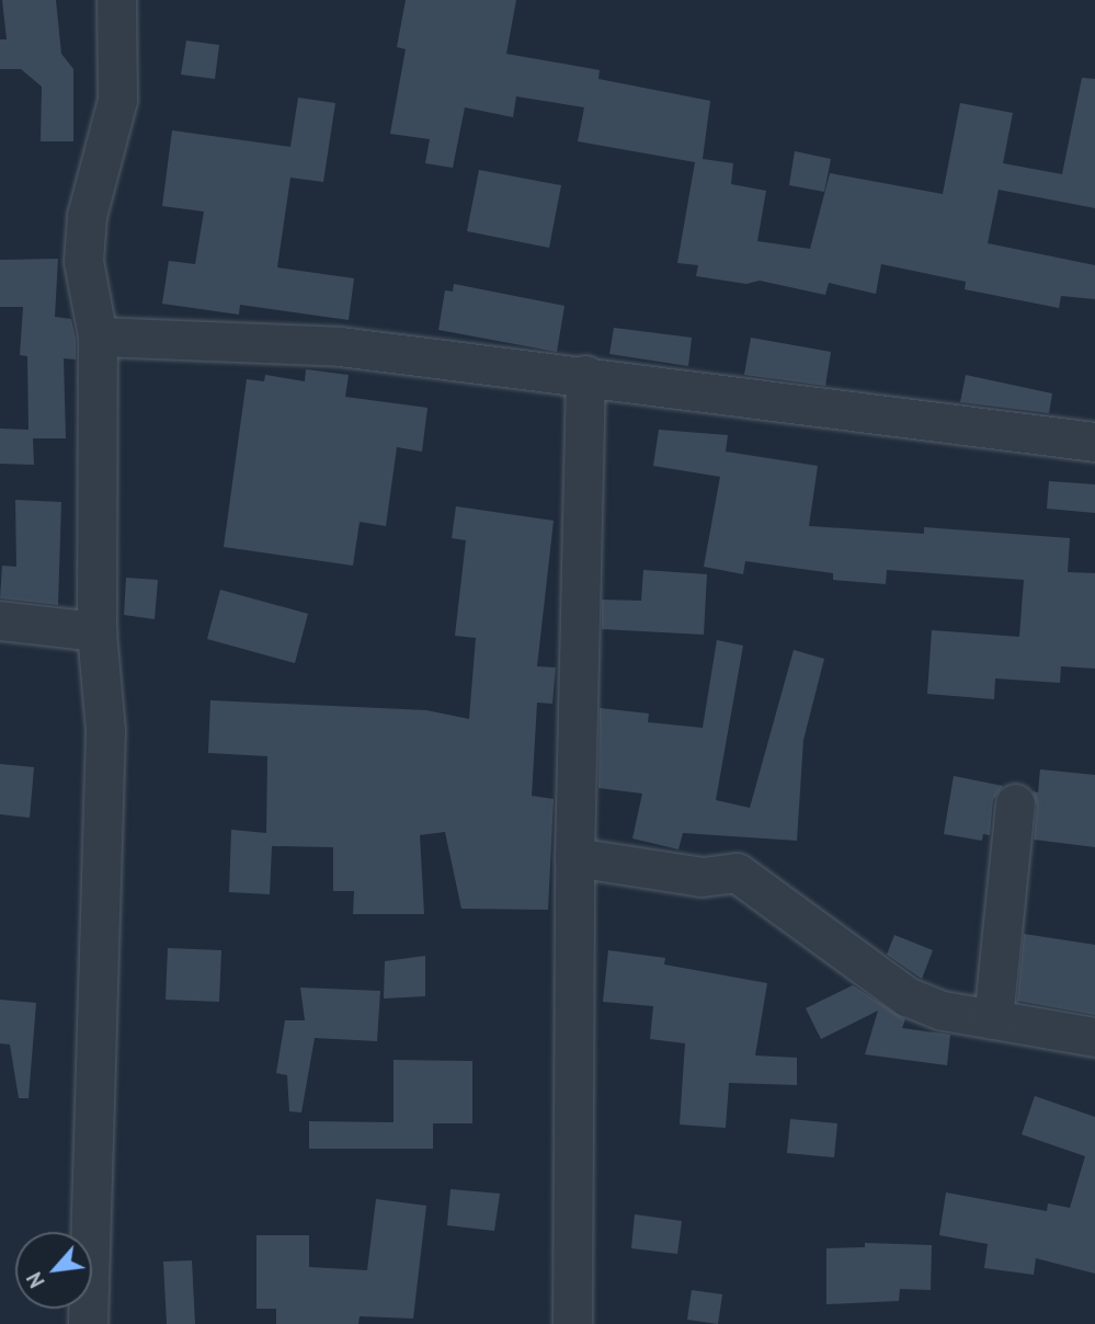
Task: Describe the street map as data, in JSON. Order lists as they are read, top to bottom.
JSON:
{
  "north": "bottom left"
}
